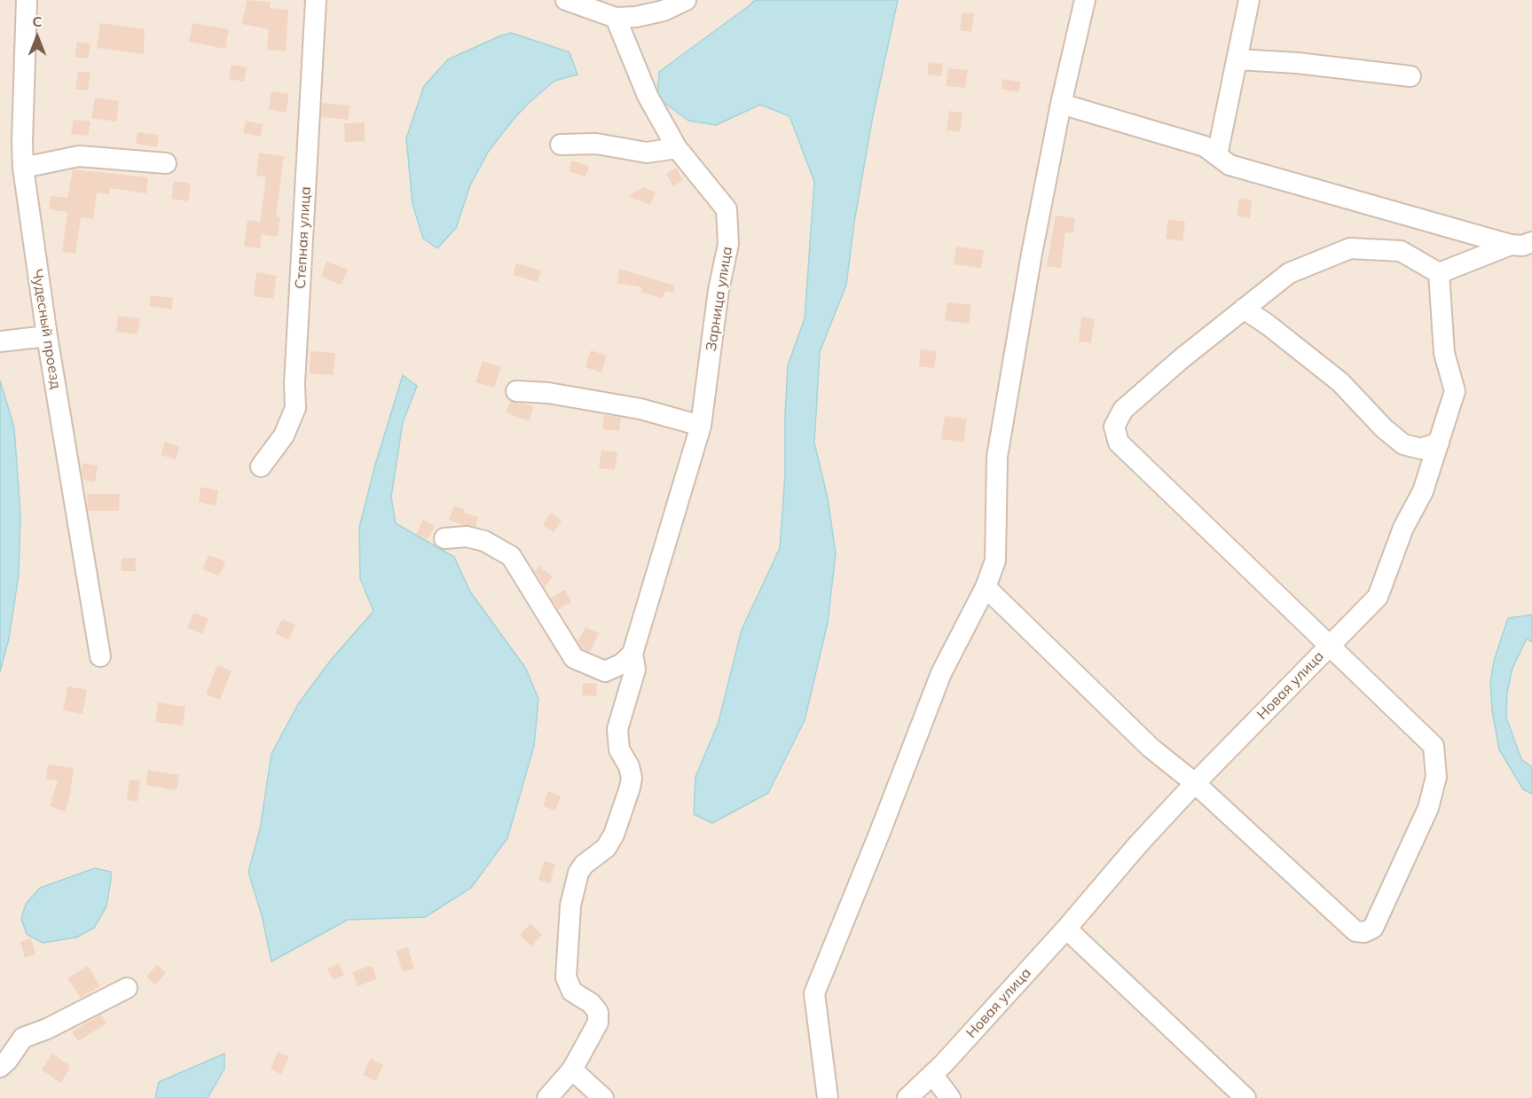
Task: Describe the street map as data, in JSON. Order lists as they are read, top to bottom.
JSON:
{
  "streets": {
    "street": [
      "Степная улица",
      "Зарница улица",
      "Чудесный проезд",
      "Новая улица"
    ]
  },
  "north": "top"
}
